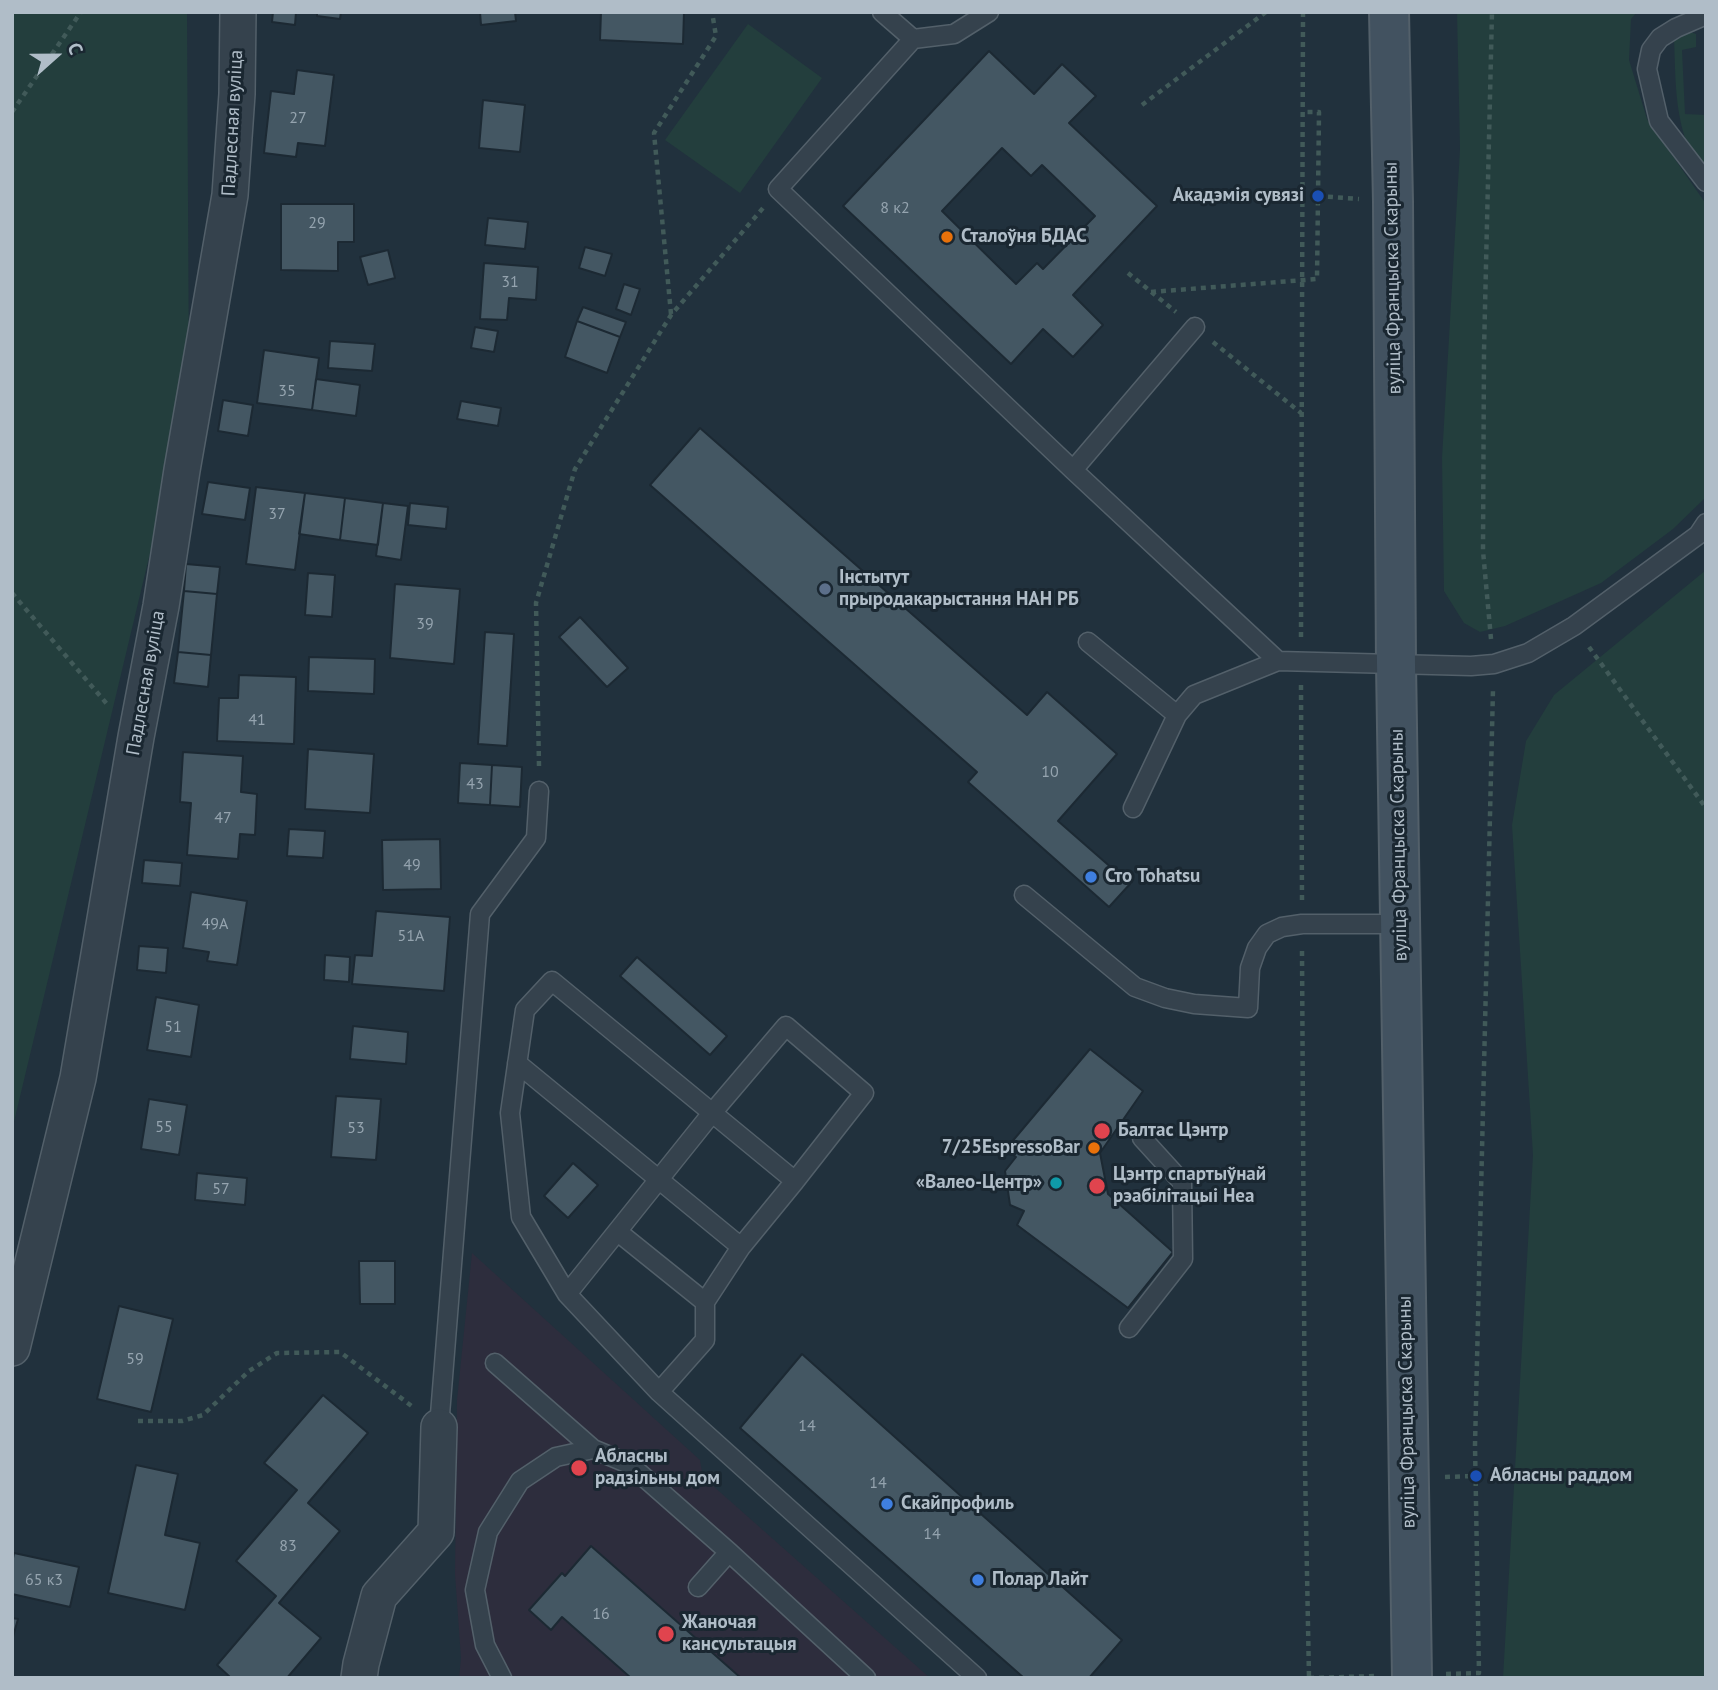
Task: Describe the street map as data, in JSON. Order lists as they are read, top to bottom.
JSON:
{
  "streets": {
    "main road": ["вуліца Францыска Скарыны"],
    "street": ["Падлесная вуліца"]
  },
  "places": [
    "Акадэмія сувязі",
    "Сталоўня БДАС",
    "Інстытут прыродакарыстання НАН РБ",
    "Сто Tohatsu",
    "Балтас Цэнтр",
    "7/25EspressoBar",
    "«Валео-Центр»",
    "Цэнтр спартыўнай рэабілітацыі Неа",
    "Абласны радзільны дом",
    "Абласны раддом",
    "Скайпрофиль",
    "Полар Лайт",
    "Жаночая кансультацыя"
  ],
  "house_numbers": [
    "27",
    "8 к2",
    "29",
    "31",
    "35",
    "37",
    "39",
    "41",
    "10",
    "43",
    "47",
    "49",
    "49А",
    "51А",
    "51",
    "55",
    "53",
    "57",
    "59",
    "14",
    "14",
    "14",
    "83",
    "65 к3",
    "16"
  ],
  "north": "right"
}
